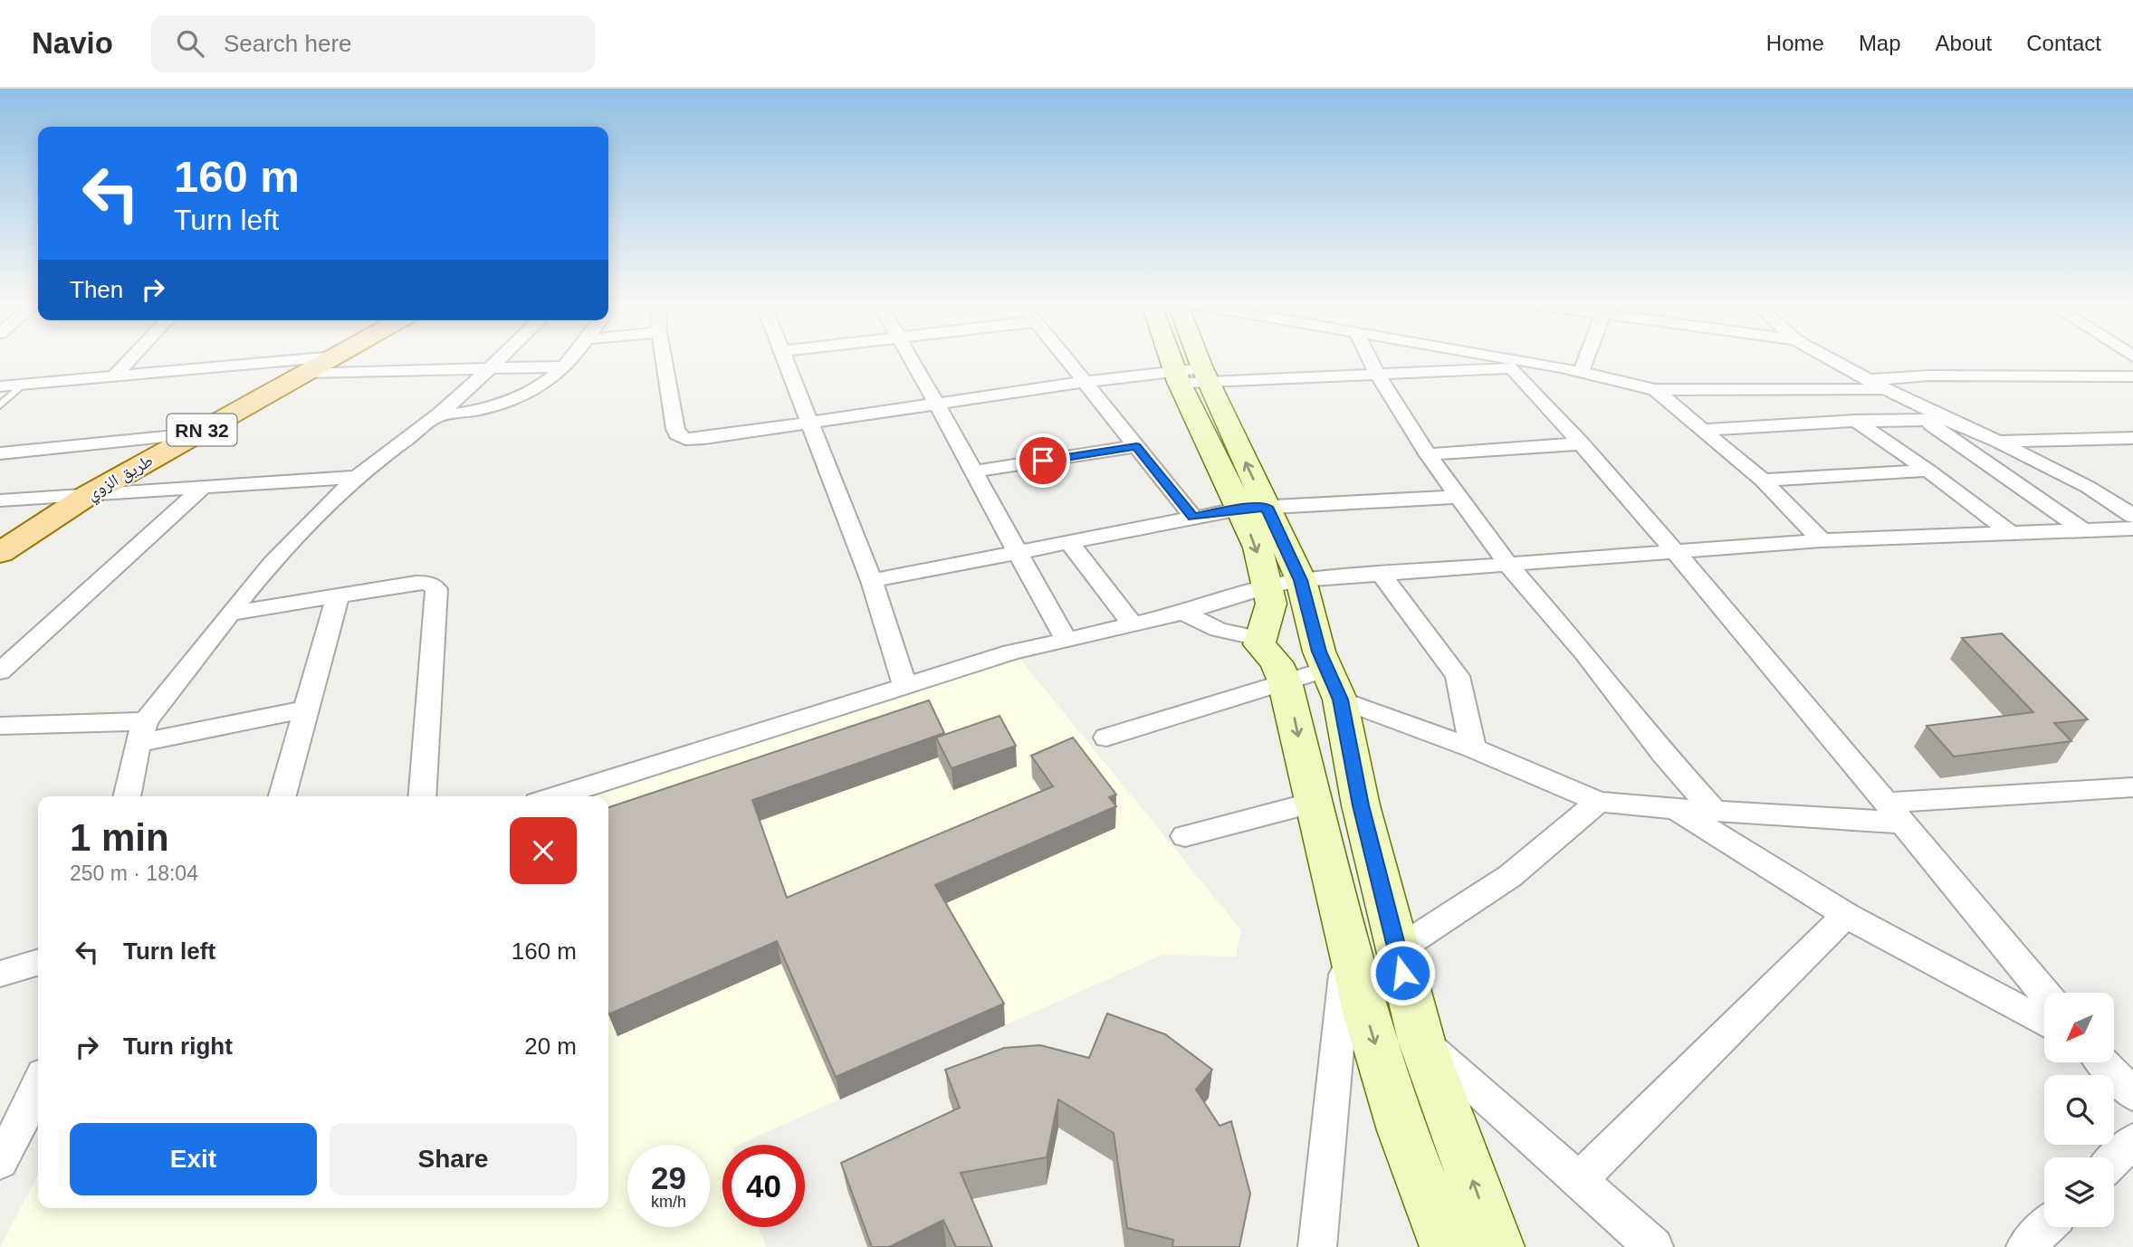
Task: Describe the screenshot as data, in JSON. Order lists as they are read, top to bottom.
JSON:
{
  "streets": {
    "main road": ["RN 32", "طريق الزوي"]
  },
  "north": "bottom left",
  "page": {
    "header": "Navio",
    "search": "Search here",
    "nav": [
      "Home",
      "Map",
      "About",
      "Contact"
    ],
    "turn": ["160 m", "Turn left"],
    "then": "Then",
    "heading": ["1 min", "250 m · 18:04"],
    "list": [
      {
        "name": "Turn left",
        "value": "160 m"
      },
      {
        "name": "Turn right",
        "value": "20 m"
      }
    ],
    "buttons": ["Exit", "Share"],
    "speed": "29 km/h",
    "limit": "40"
  }
}
